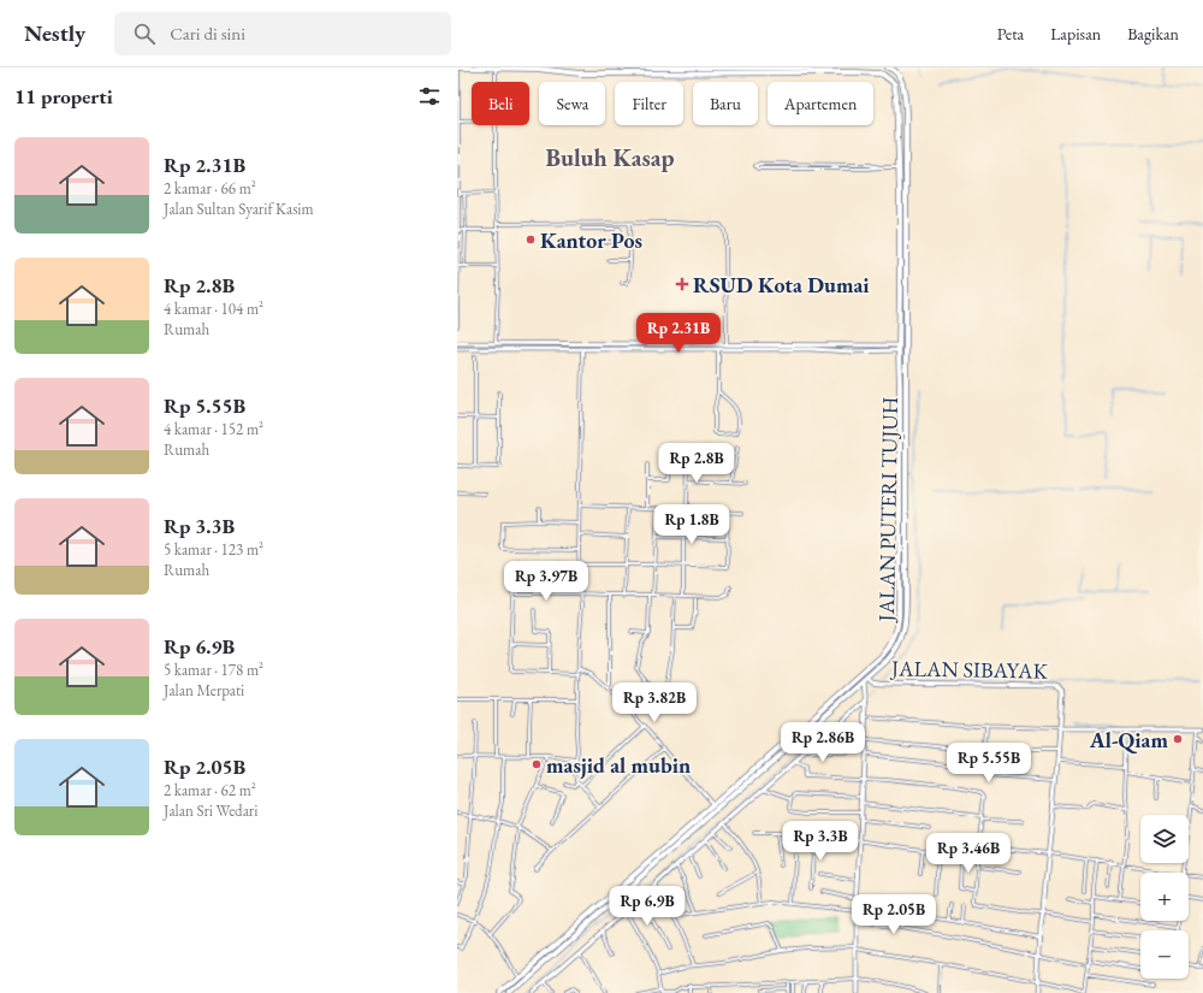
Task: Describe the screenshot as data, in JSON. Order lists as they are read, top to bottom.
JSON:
{
  "streets": {
    "highway": ["JALAN PUTERI TUJUH"],
    "street": ["JALAN SIBAYAK"]
  },
  "crossings": [
    ["JALAN PUTERI TUJUH", "JALAN SIBAYAK"]
  ],
  "districts": ["Buluh Kasap"],
  "places": {
    "other": ["Kantor Pos", "Al-Qiam", "masjid al mubin"],
    "health": ["RSUD Kota Dumai"]
  },
  "page": {
    "header": "Nestly",
    "search": "Cari di sini",
    "nav": ["Peta", "Lapisan", "Bagikan"],
    "heading": "11 properti",
    "chip": [
      "Beli",
      "Sewa",
      "Filter",
      "Baru",
      "Apartemen"
    ],
    "list": [
      {
        "name": "Rp 2.31B",
        "note": "2 kamar · 66 m² · Jalan Sultan Syarif Kasim"
      },
      {
        "name": "Rp 2.8B",
        "note": "4 kamar · 104 m² · Rumah"
      },
      {
        "name": "Rp 5.55B",
        "note": "4 kamar · 152 m² · Rumah"
      },
      {
        "name": "Rp 3.3B",
        "note": "5 kamar · 123 m² · Rumah"
      },
      {
        "name": "Rp 6.9B",
        "note": "5 kamar · 178 m² · Jalan Merpati"
      },
      {
        "name": "Rp 2.05B",
        "note": "2 kamar · 62 m² · Jalan Sri Wedari"
      }
    ],
    "price": [
      "Rp 2.31B",
      "Rp 2.8B",
      "Rp 1.8B",
      "Rp 3.97B",
      "Rp 3.82B",
      "Rp 2.86B",
      "Rp 5.55B",
      "Rp 3.3B",
      "Rp 3.46B",
      "Rp 6.9B",
      "Rp 2.05B"
    ],
    "map_buttons": ["+", "−"]
  }
}
